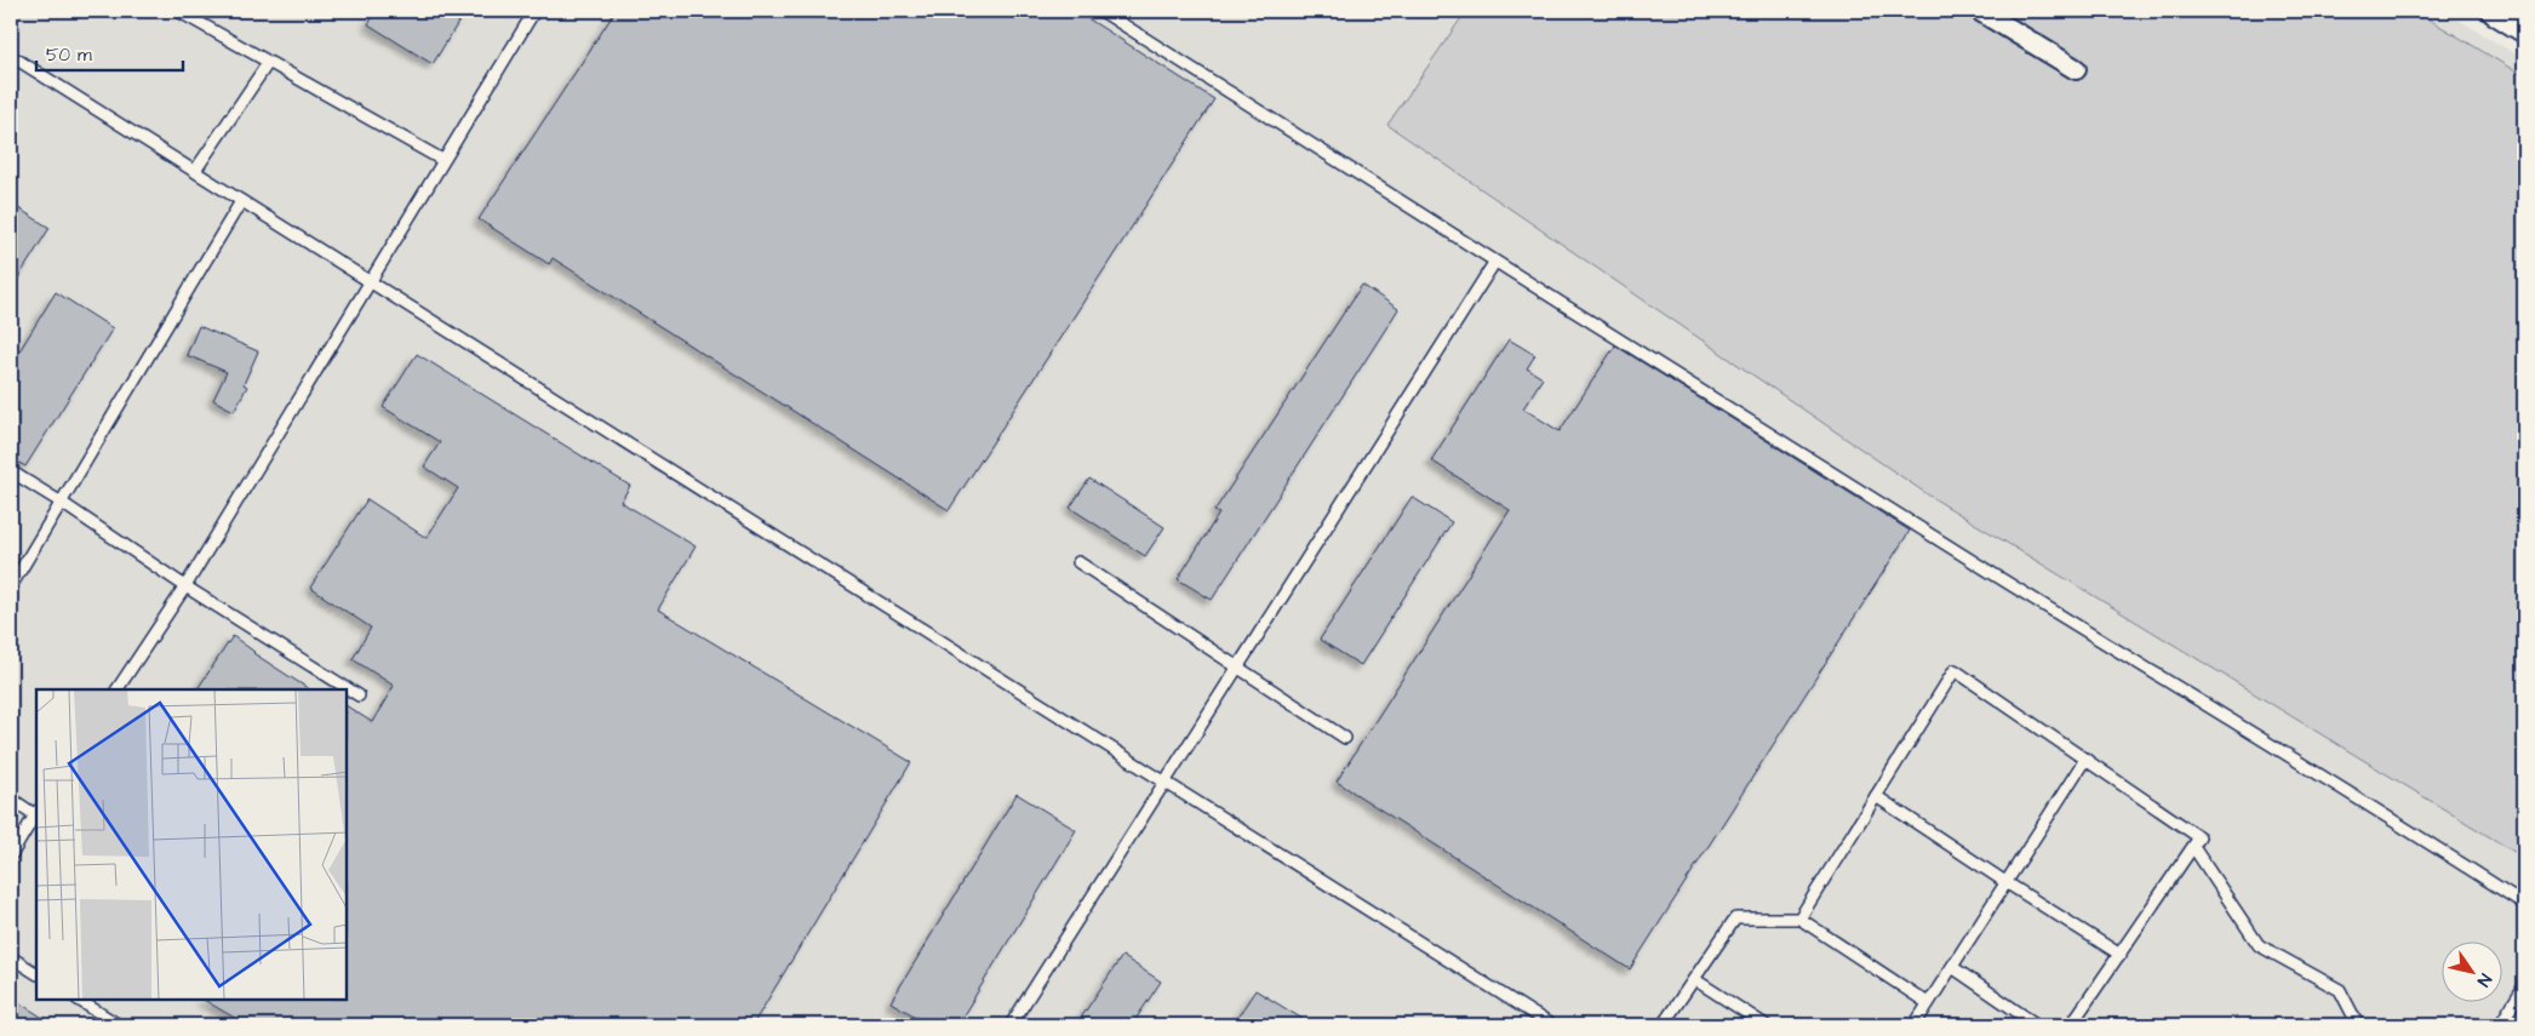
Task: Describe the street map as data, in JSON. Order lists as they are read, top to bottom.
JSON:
{
  "scale_bar": "50 m",
  "north": "bottom right"
}
